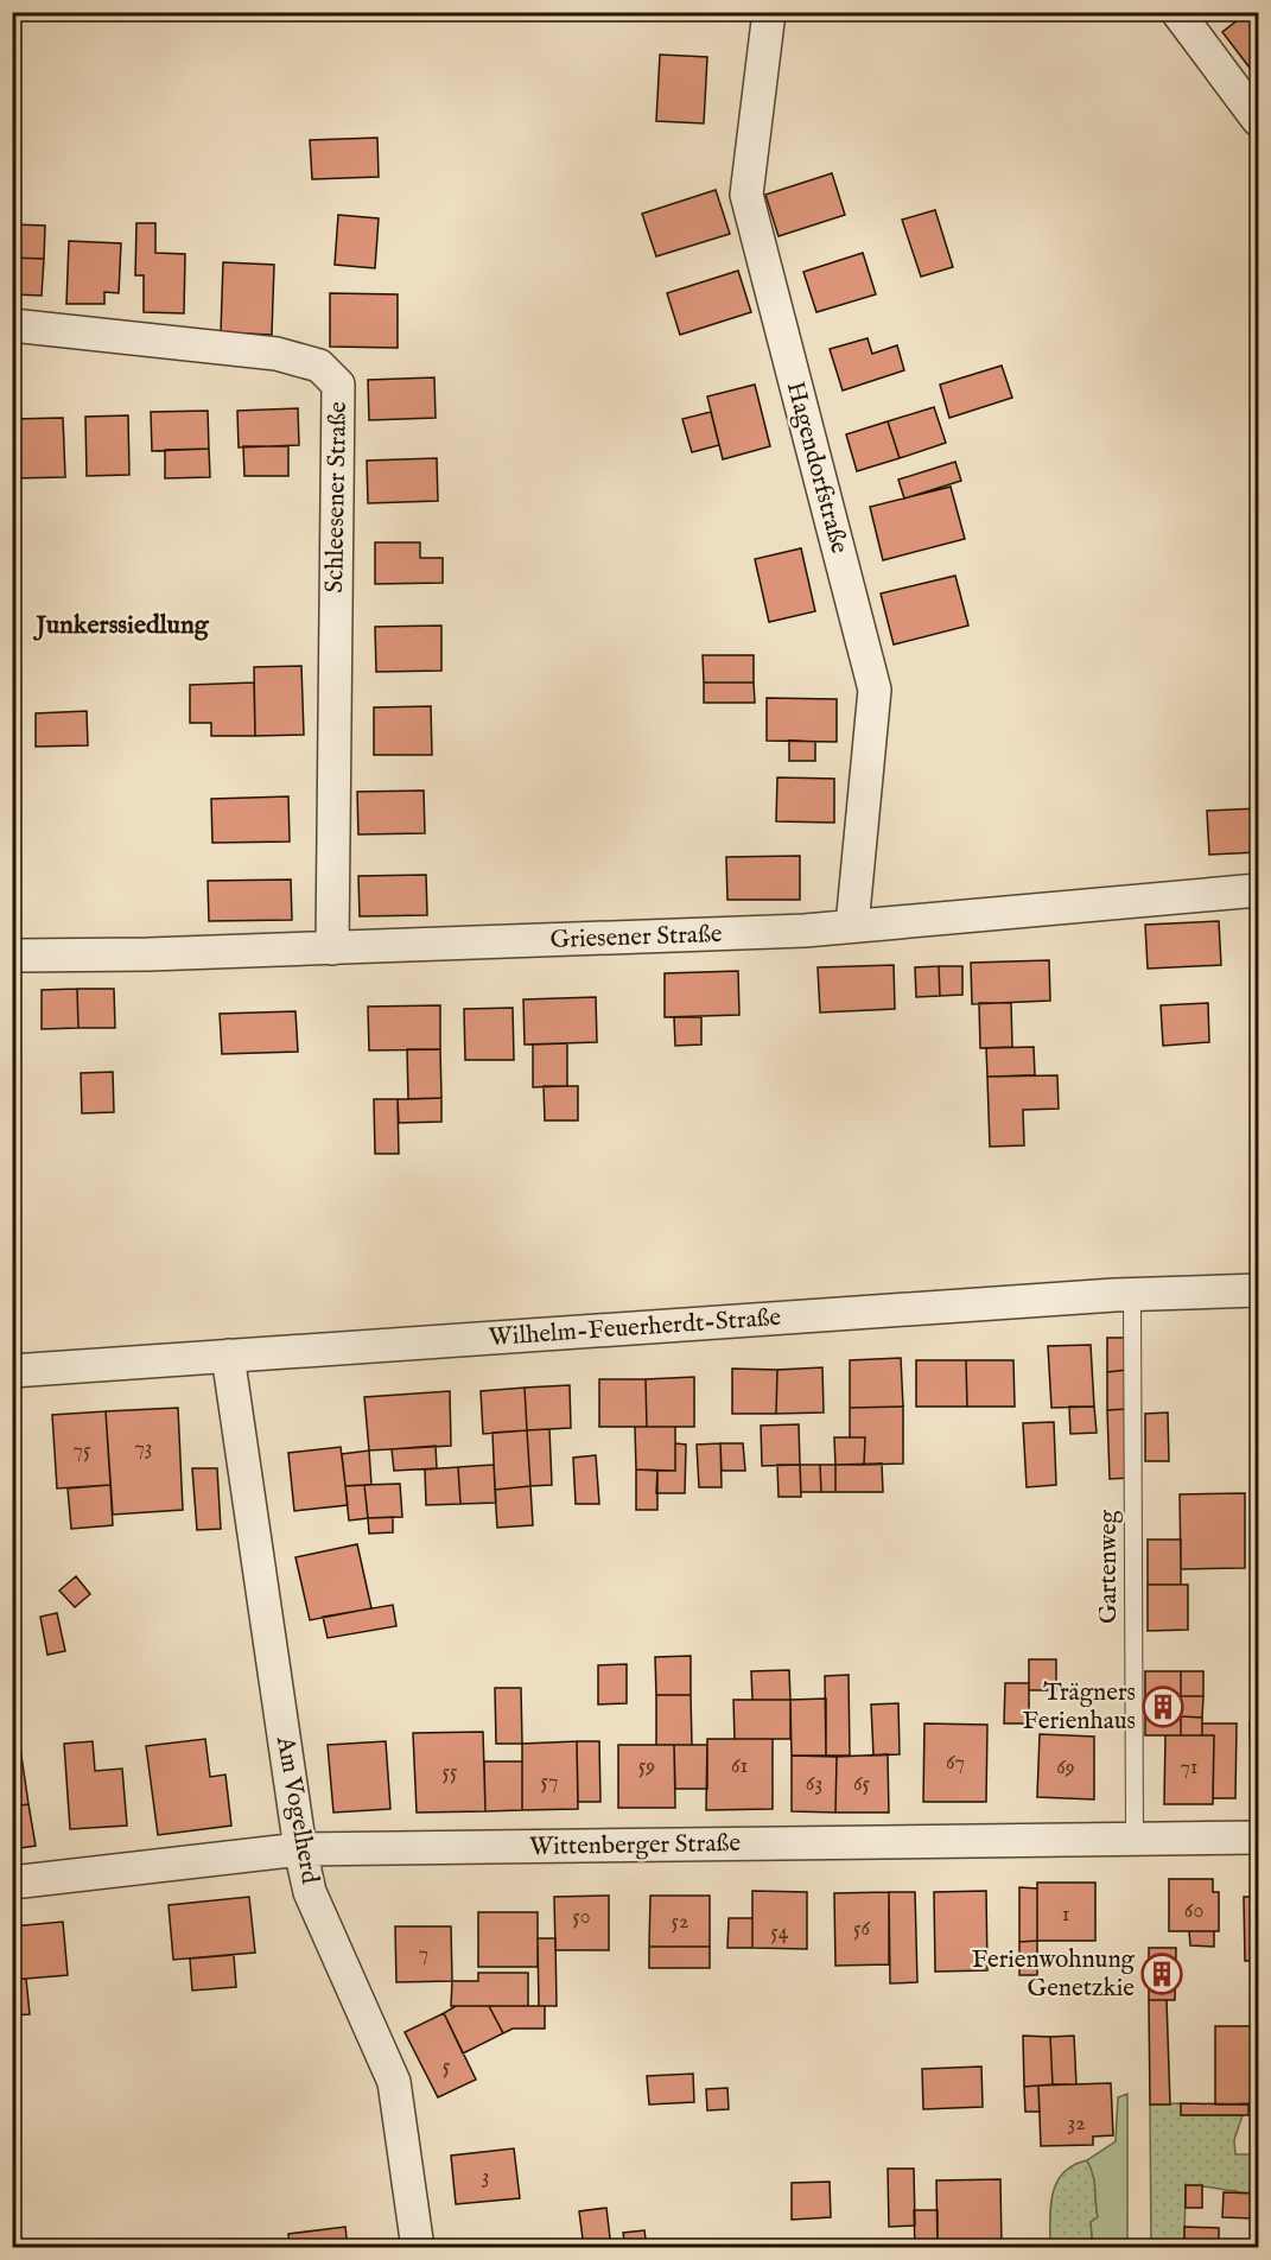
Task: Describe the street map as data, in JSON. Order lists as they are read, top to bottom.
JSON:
{
  "streets": {
    "street": [
      "Hagendorfstraße",
      "Schleesener Straße",
      "Griesener Straße",
      "Wilhelm-Feuerherdt-Straße",
      "Am Vogelherd",
      "Wittenberger Straße"
    ],
    "lane": ["Gartenweg"]
  },
  "crossings": [
    ["Hagendorfstraße", "Griesener Straße"],
    ["Schleesener Straße", "Griesener Straße"],
    ["Wilhelm-Feuerherdt-Straße", "Gartenweg"],
    ["Wilhelm-Feuerherdt-Straße", "Am Vogelherd"],
    ["Gartenweg", "Wittenberger Straße"],
    ["Am Vogelherd", "Wittenberger Straße"]
  ],
  "districts": ["Junkerssiedlung"],
  "places": {
    "building": ["Trägners Ferienhaus", "Ferienwohnung Genetzkie"]
  },
  "house_numbers": [
    "73",
    "75",
    "67",
    "59",
    "61",
    "69",
    "71",
    "55",
    "57",
    "63",
    "65",
    "60",
    "1",
    "50",
    "52",
    "56",
    "54",
    "7",
    "5",
    "32",
    "3"
  ]
}
